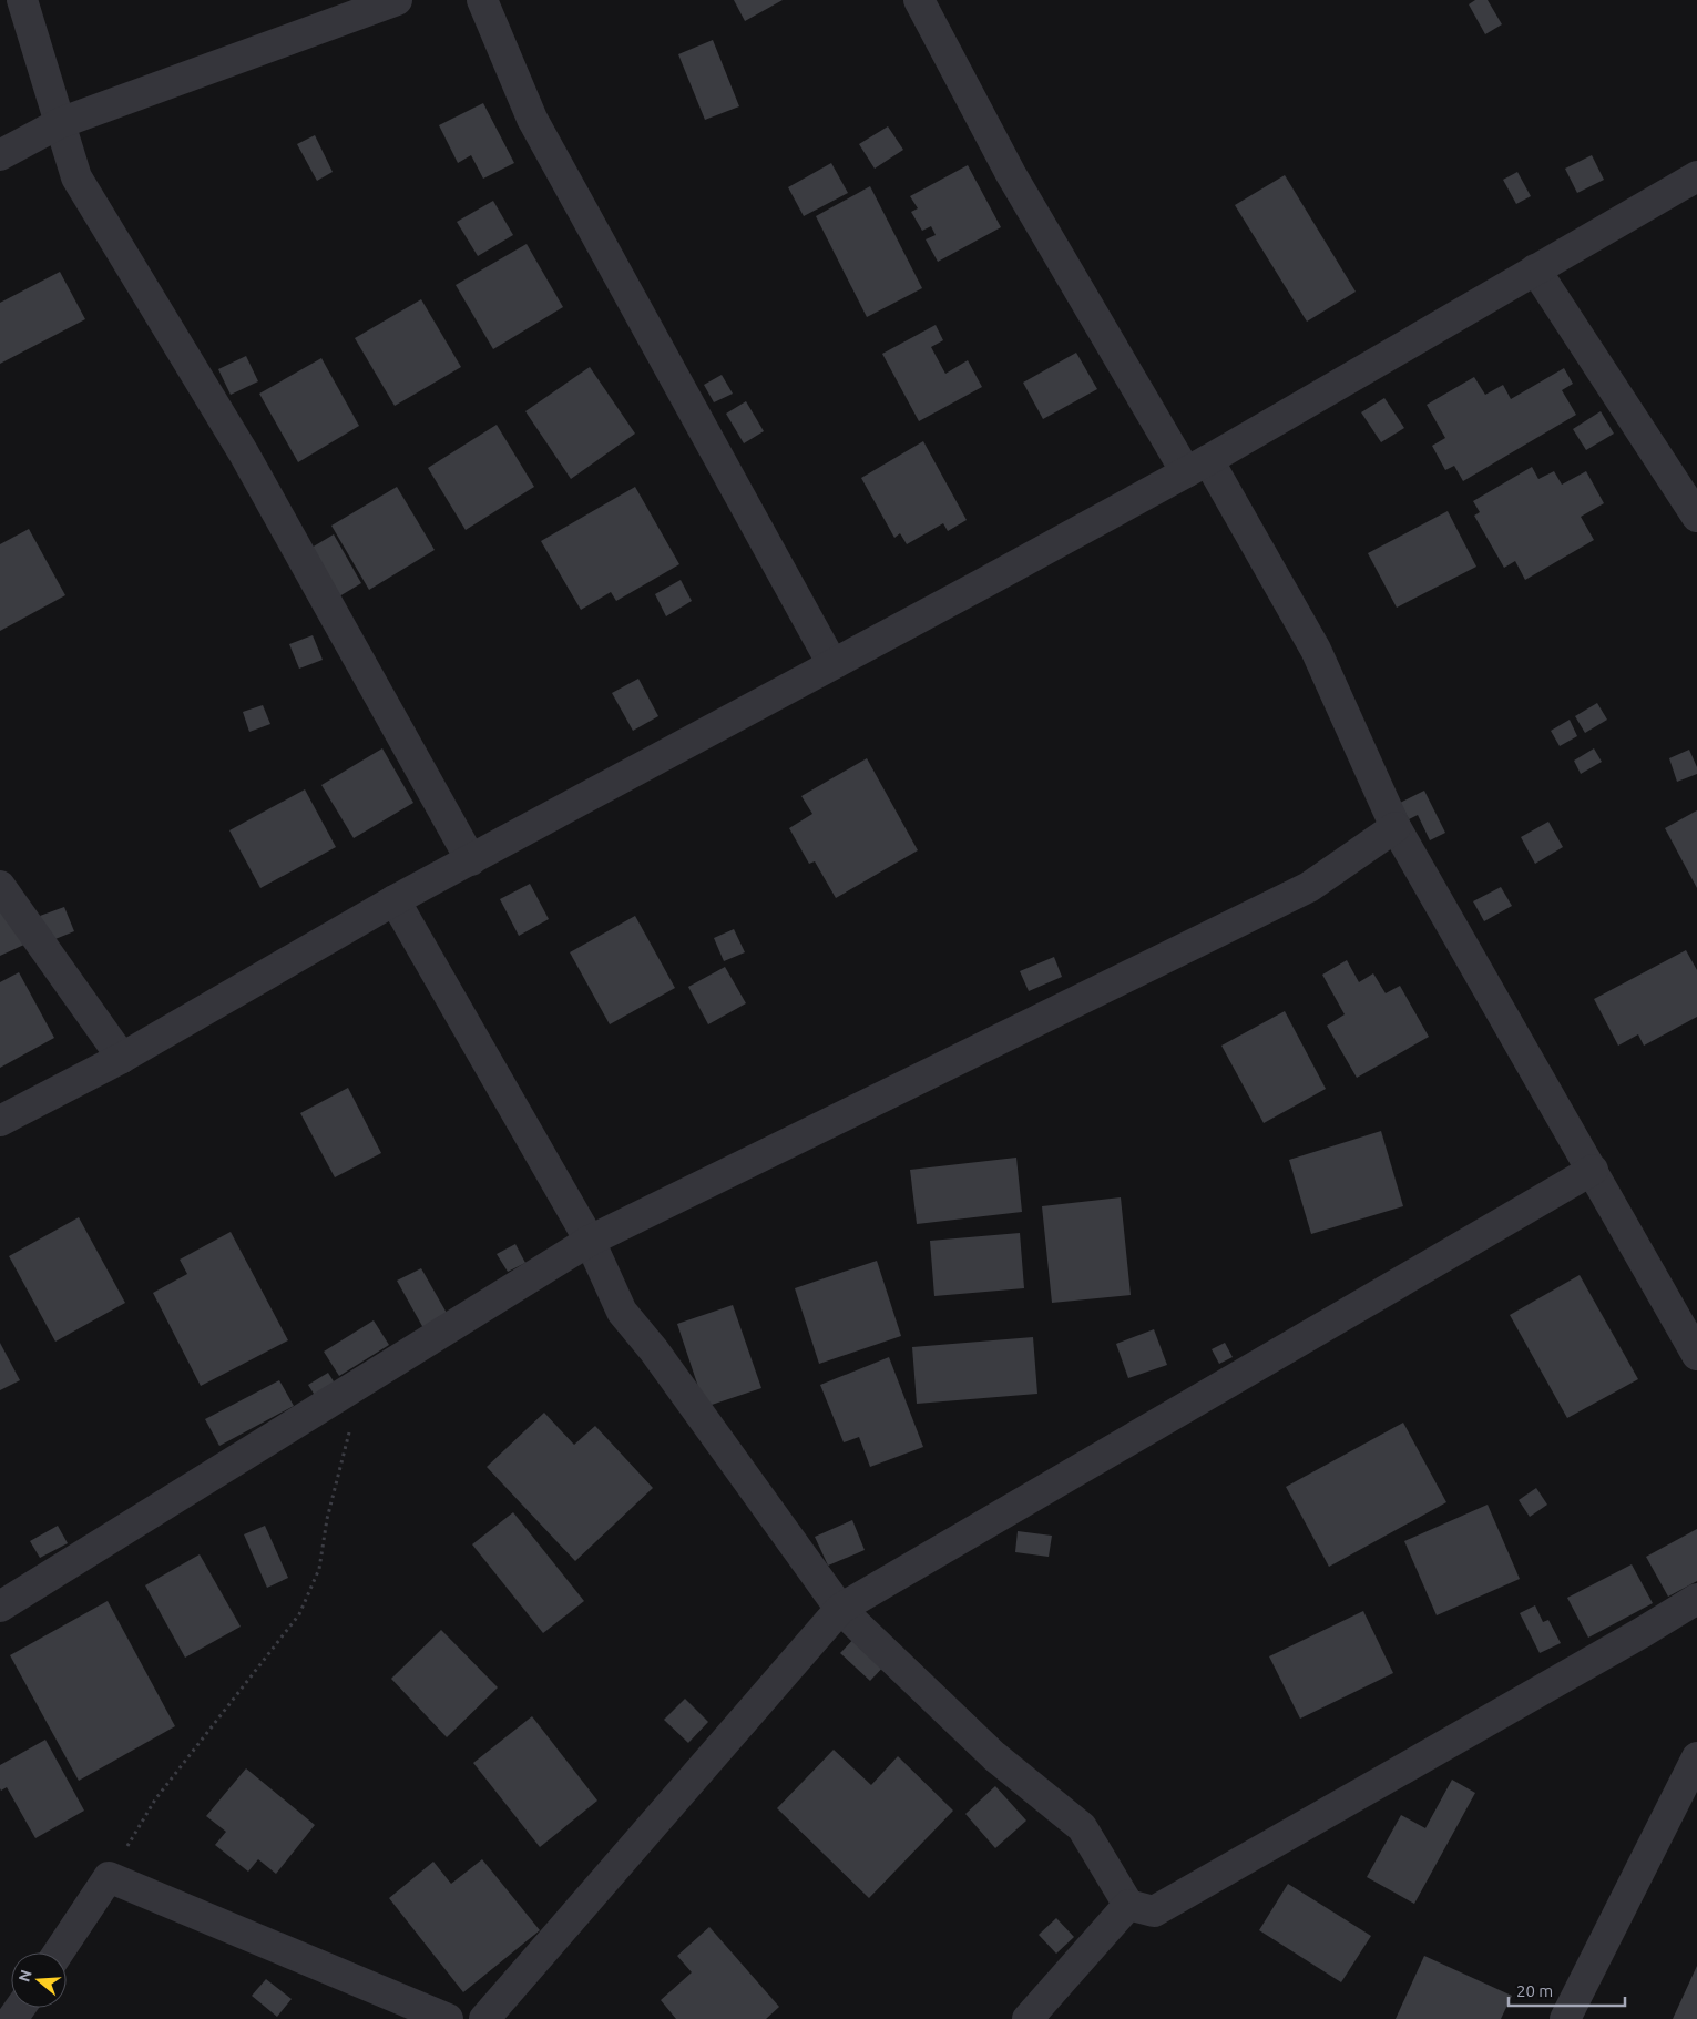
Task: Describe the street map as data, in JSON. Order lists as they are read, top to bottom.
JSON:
{
  "scale_bar": "20 m",
  "north": "left"
}
